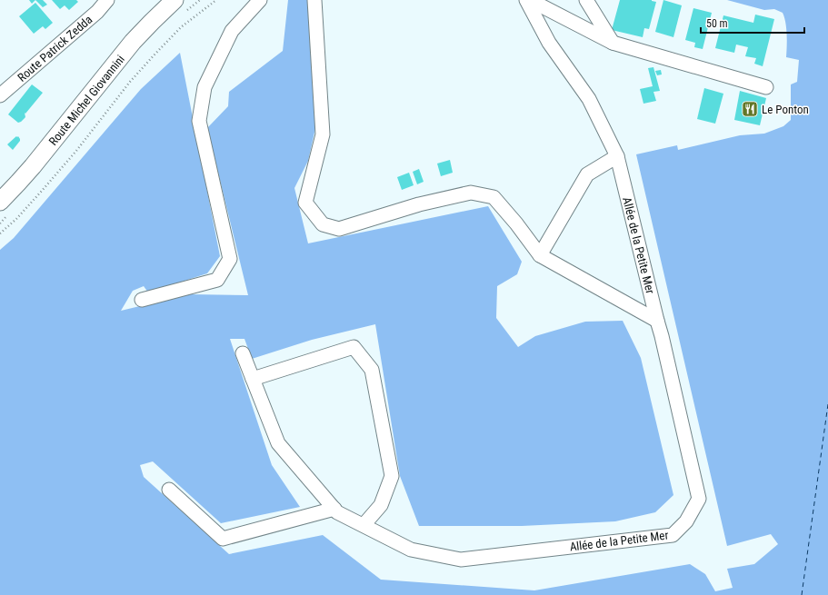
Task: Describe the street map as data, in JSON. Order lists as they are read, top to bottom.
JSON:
{
  "streets": {
    "main road": ["Route Michel Giovannini"],
    "street": ["Route Patrick Zedda", "Allée de la Petite Mer"]
  },
  "places": {
    "restaurant": ["Le Ponton"]
  },
  "scale_bar": "50 m"
}
